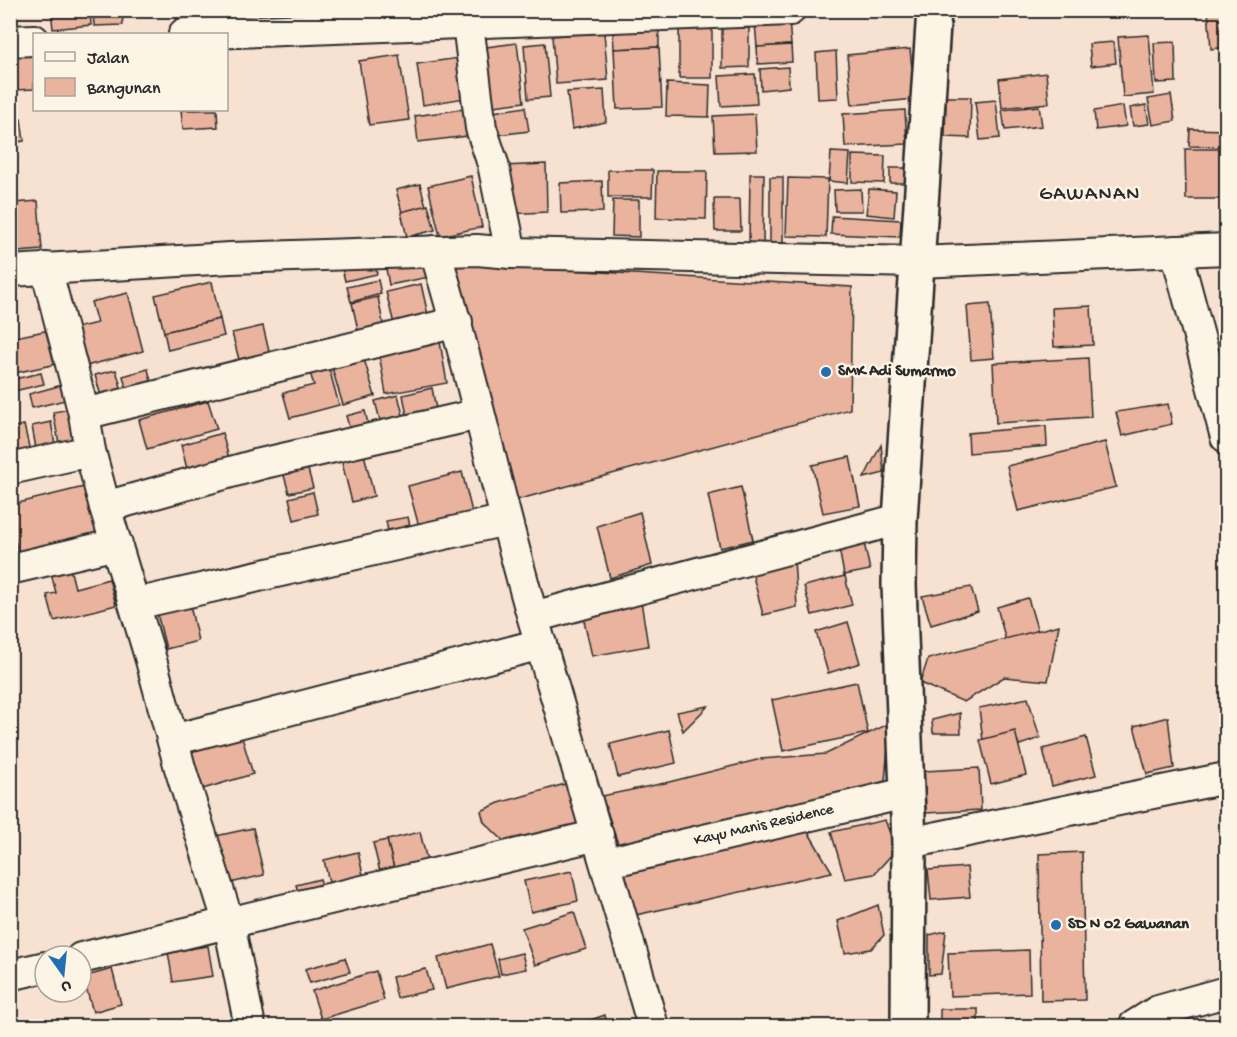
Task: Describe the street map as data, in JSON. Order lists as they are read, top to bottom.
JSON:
{
  "streets": {
    "street": ["Kayu Manis Residence"]
  },
  "districts": ["GAWANAN"],
  "places": ["SMK Adi Sumarmo", "SD N 02 Gawanan"],
  "legend": ["Jalan", "Bangunan"],
  "north": "bottom"
}
